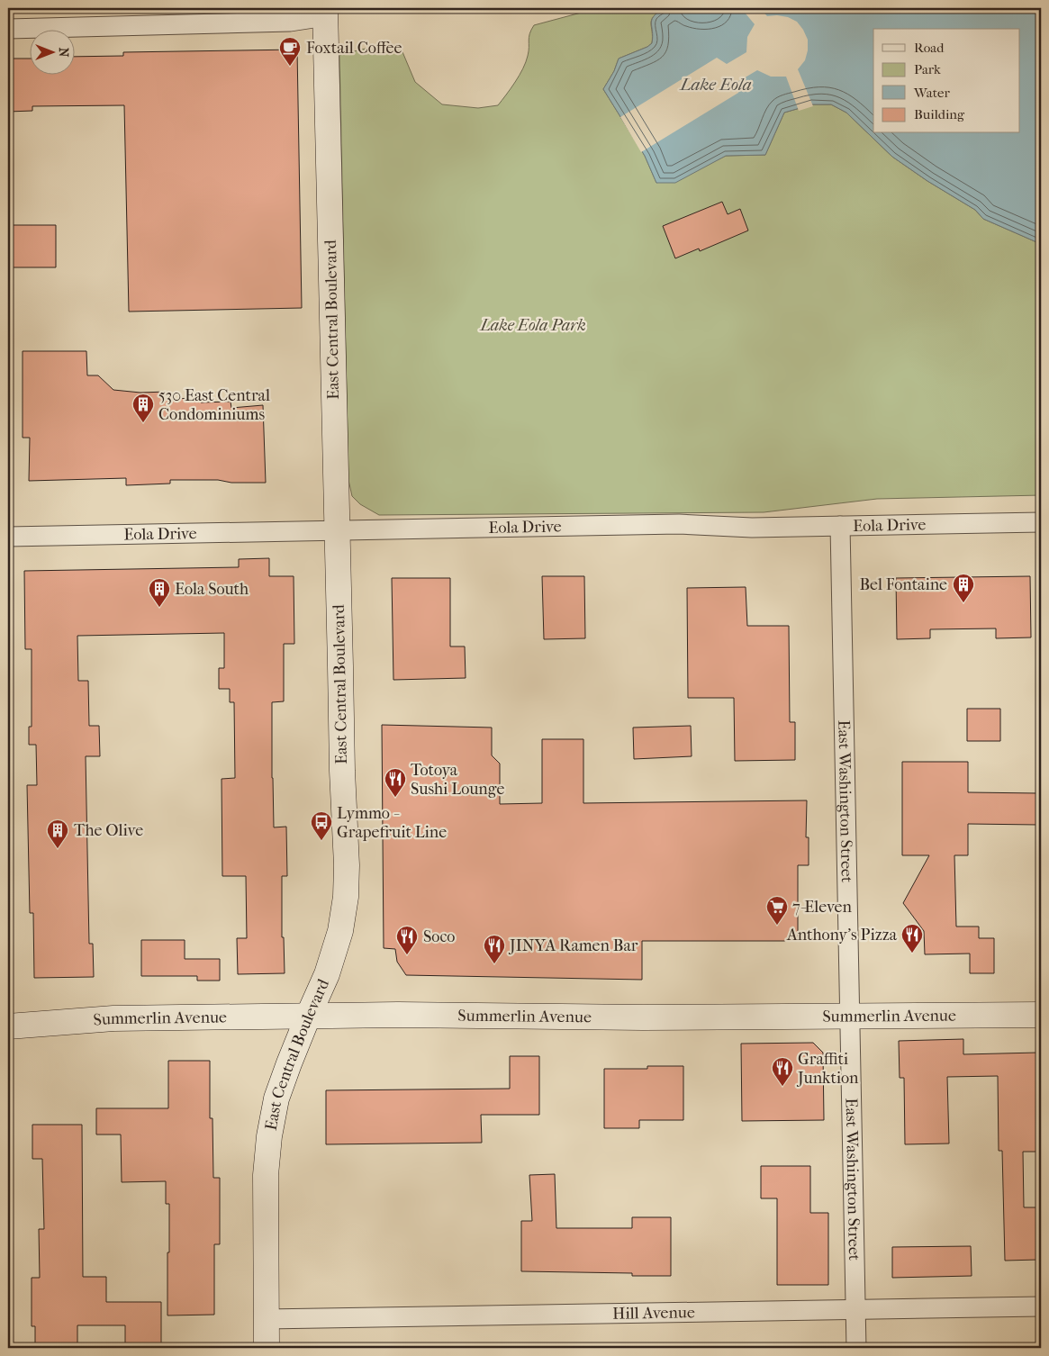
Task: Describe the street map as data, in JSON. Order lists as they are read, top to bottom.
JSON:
{
  "streets": {
    "street": [
      "East Central Boulevard",
      "Eola Drive",
      "East Washington Street",
      "Summerlin Avenue",
      "Hill Avenue"
    ]
  },
  "crossings": [
    ["East Central Boulevard", "Eola Drive"],
    ["East Central Boulevard", "Summerlin Avenue"],
    ["East Central Boulevard", "Hill Avenue"],
    ["Eola Drive", "East Washington Street"],
    ["East Washington Street", "Summerlin Avenue"],
    ["East Washington Street", "Hill Avenue"]
  ],
  "water": ["Lake Eola"],
  "parks": ["Lake Eola Park"],
  "places": {
    "cafe": ["Foxtail Coffee"],
    "building": [
      "530 East Central Condominiums",
      "Bel Fontaine",
      "Eola South",
      "The Olive"
    ],
    "restaurant": [
      "Totoya Sushi Lounge",
      "Anthony's Pizza",
      "Soco",
      "JINYA Ramen Bar",
      "Graffiti Junktion"
    ],
    "bus stop": ["Lymmo - Grapefruit Line"],
    "supermarket": ["7-Eleven"]
  },
  "legend": [
    "Road",
    "Park",
    "Water",
    "Building"
  ],
  "north": "right"
}
